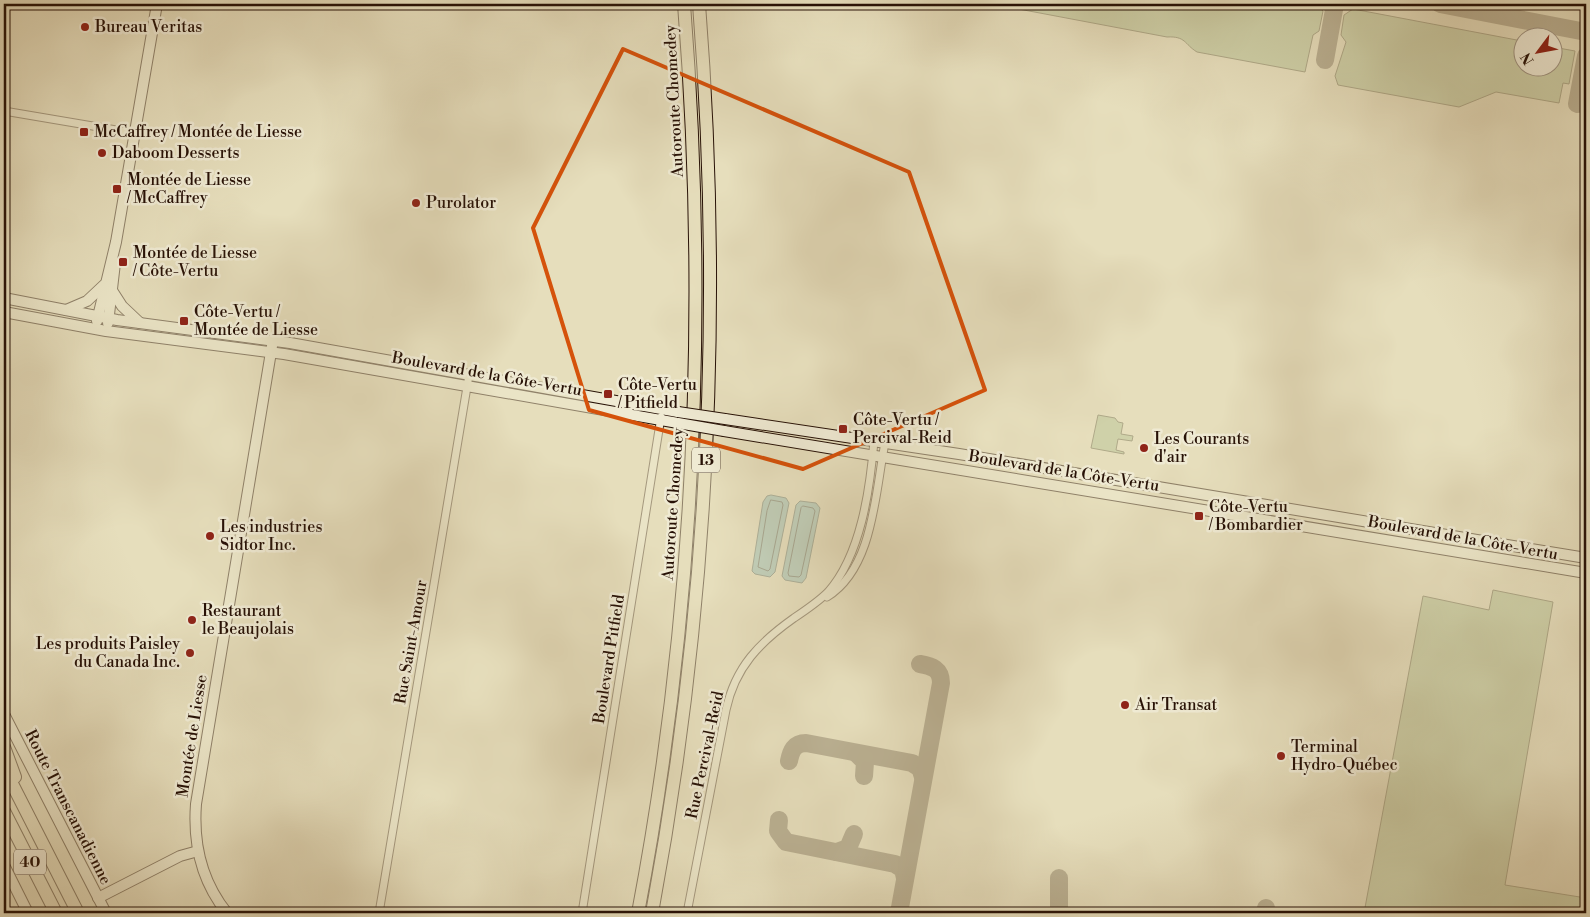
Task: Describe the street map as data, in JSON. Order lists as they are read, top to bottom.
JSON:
{
  "streets": {
    "highway": ["Autoroute Chomedey", "13", "40"],
    "street": [
      "Boulevard de la Côte-Vertu",
      "Rue Saint-Amour",
      "Boulevard Pitfield",
      "Montée de Liesse",
      "Rue Percival-Reid",
      "Route Transcanadienne"
    ]
  },
  "crossings": [
    ["Boulevard de la Côte-Vertu", "Rue Saint-Amour"],
    ["Boulevard de la Côte-Vertu", "Boulevard Pitfield"],
    ["Boulevard de la Côte-Vertu", "Montée de Liesse"],
    ["Boulevard de la Côte-Vertu", "Rue Percival-Reid"]
  ],
  "places": {
    "other": [
      "Bureau Veritas",
      "Daboom Desserts",
      "Purolator",
      "Les Courants d'air",
      "Les industries Sidtor Inc.",
      "Restaurant le Beaujolais",
      "Les produits Paisley du Canada Inc.",
      "Air Transat",
      "Terminal Hydro-Québec"
    ],
    "transit": [
      "McCaffrey / Montée de Liesse",
      "Montée de Liesse / McCaffrey",
      "Montée de Liesse / Côte-Vertu",
      "Côte-Vertu / Montée de Liesse",
      "Côte-Vertu / Pitfield",
      "Côte-Vertu / Percival-Reid",
      "Côte-Vertu / Bombardier"
    ]
  },
  "north": "bottom left"
}
